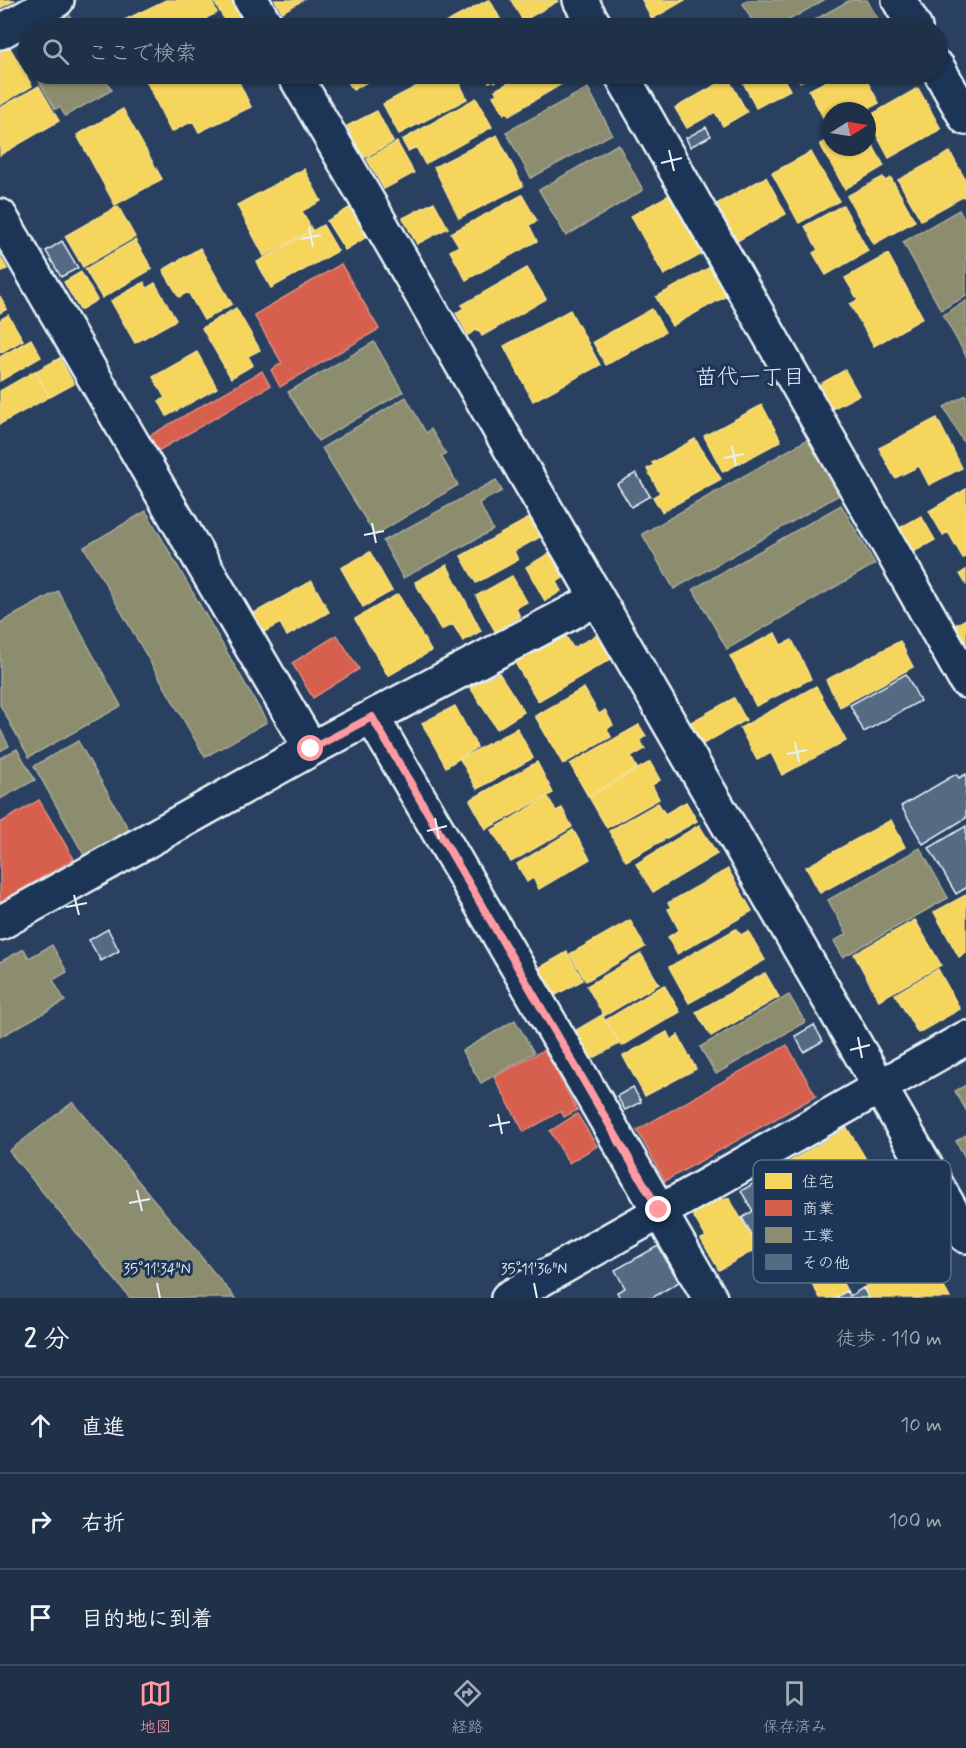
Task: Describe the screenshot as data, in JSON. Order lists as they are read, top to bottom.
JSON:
{
  "districts": ["苗代一丁目"],
  "legend": [
    "住宅",
    "商業",
    "工業",
    "その他"
  ],
  "north": "right",
  "page": {
    "search": "ここで検索",
    "heading": ["2 分", "徒歩 · 110 m"],
    "list": [
      ["直進", "10 m"],
      ["右折", "100 m"],
      "目的地に到着"
    ],
    "nav": ["地図", "経路", "保存済み"]
  },
  "coordinates": ["35°11'34\"N", "35°11'36\"N"]
}
